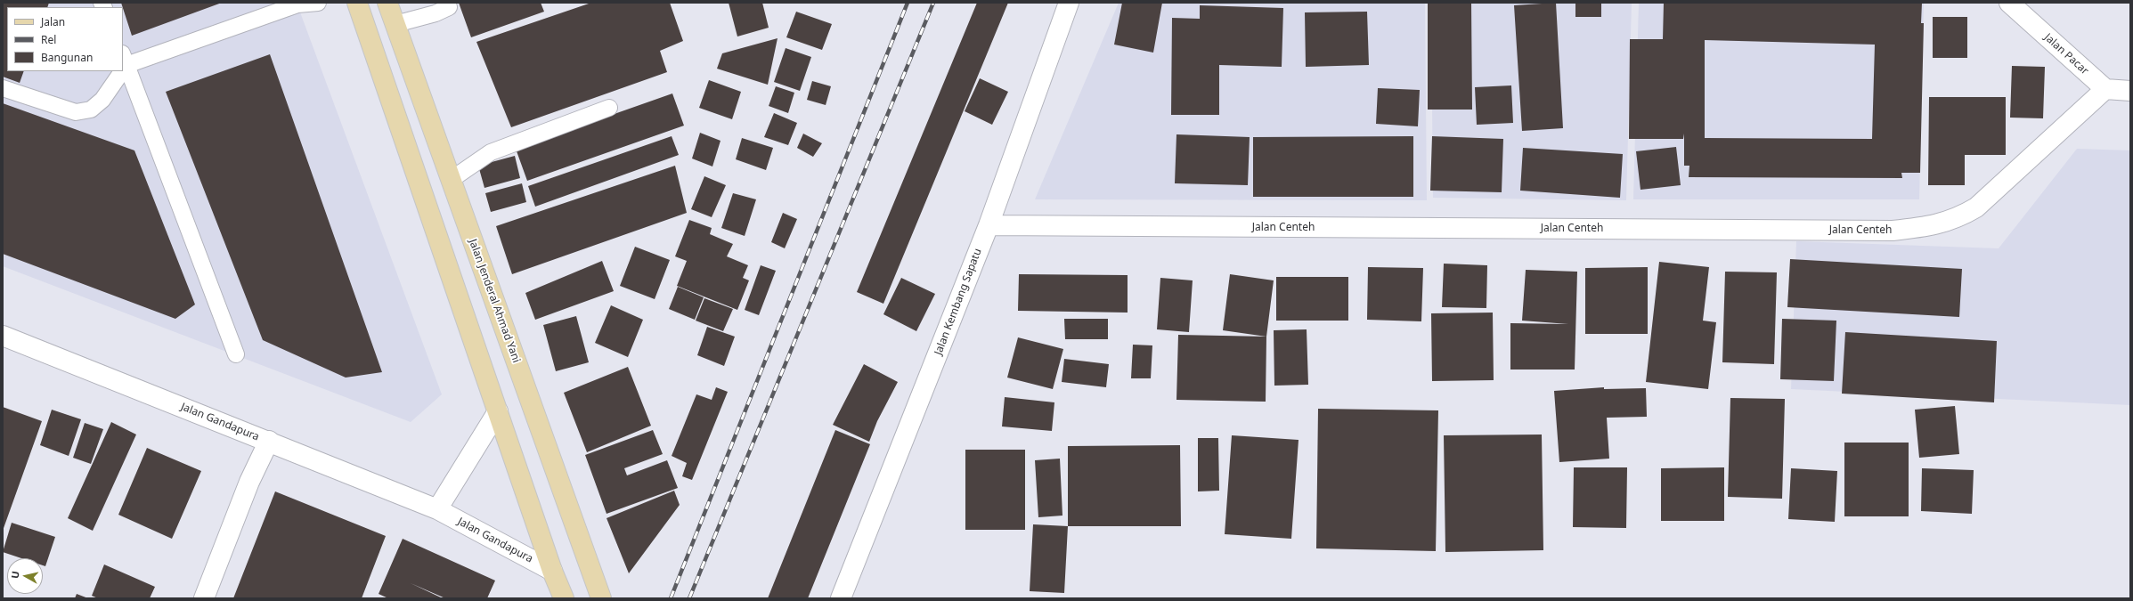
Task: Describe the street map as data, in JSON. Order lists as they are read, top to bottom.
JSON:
{
  "streets": {
    "main road": ["Jalan Jenderal Ahmad Yani"],
    "street": [
      "Jalan Pacar",
      "Jalan Centeh",
      "Jalan Kembang Sapatu",
      "Jalan Gandapura"
    ]
  },
  "crossings": [
    ["Jalan Pacar", "Jalan Centeh"],
    ["Jalan Centeh", "Jalan Kembang Sapatu"]
  ],
  "legend": ["Jalan", "Rel", "Bangunan"],
  "north": "left"
}
